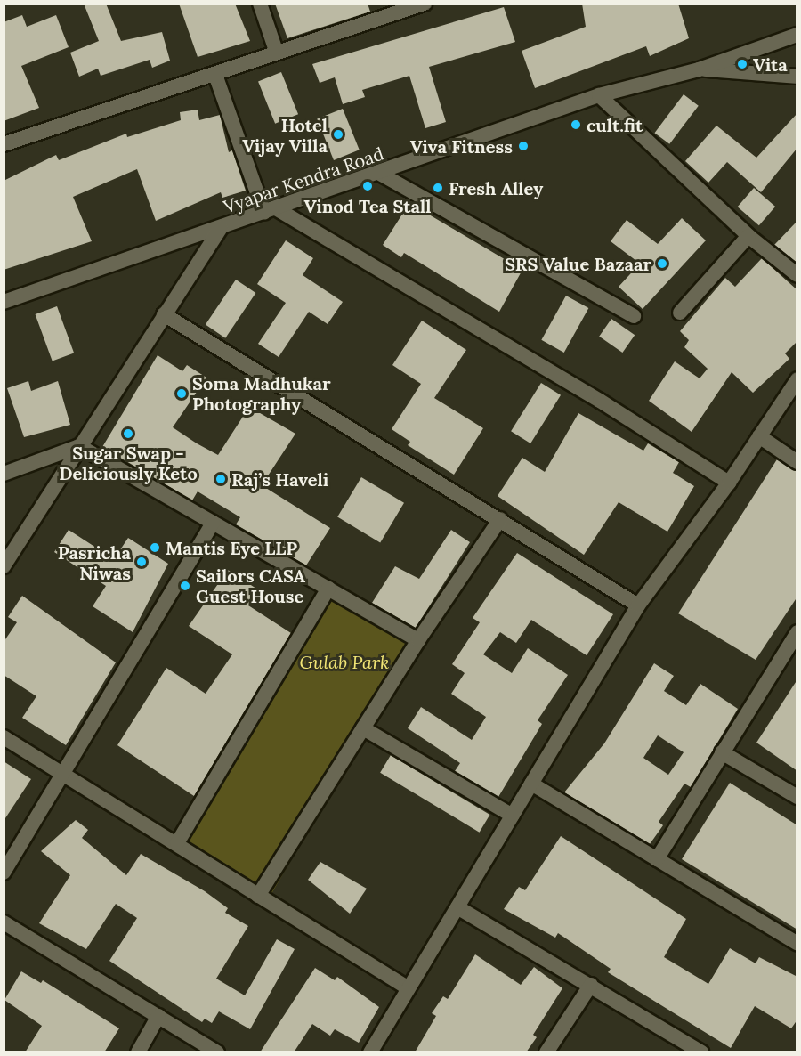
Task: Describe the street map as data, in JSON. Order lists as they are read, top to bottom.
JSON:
{
  "streets": {
    "street": ["Vyapar Kendra Road"]
  },
  "parks": ["Gulab Park"],
  "places": [
    "Vita",
    "cult.fit",
    "Hotel Vijay Villa",
    "Viva Fitness",
    "Vinod Tea Stall",
    "Fresh Alley",
    "SRS Value Bazaar",
    "Soma Madhukar Photography",
    "Sugar Swap - Deliciously Keto",
    "Raj’s Haveli",
    "Mantis Eye LLP",
    "Pasricha Niwas",
    "Sailors CASA Guest House"
  ]
}
